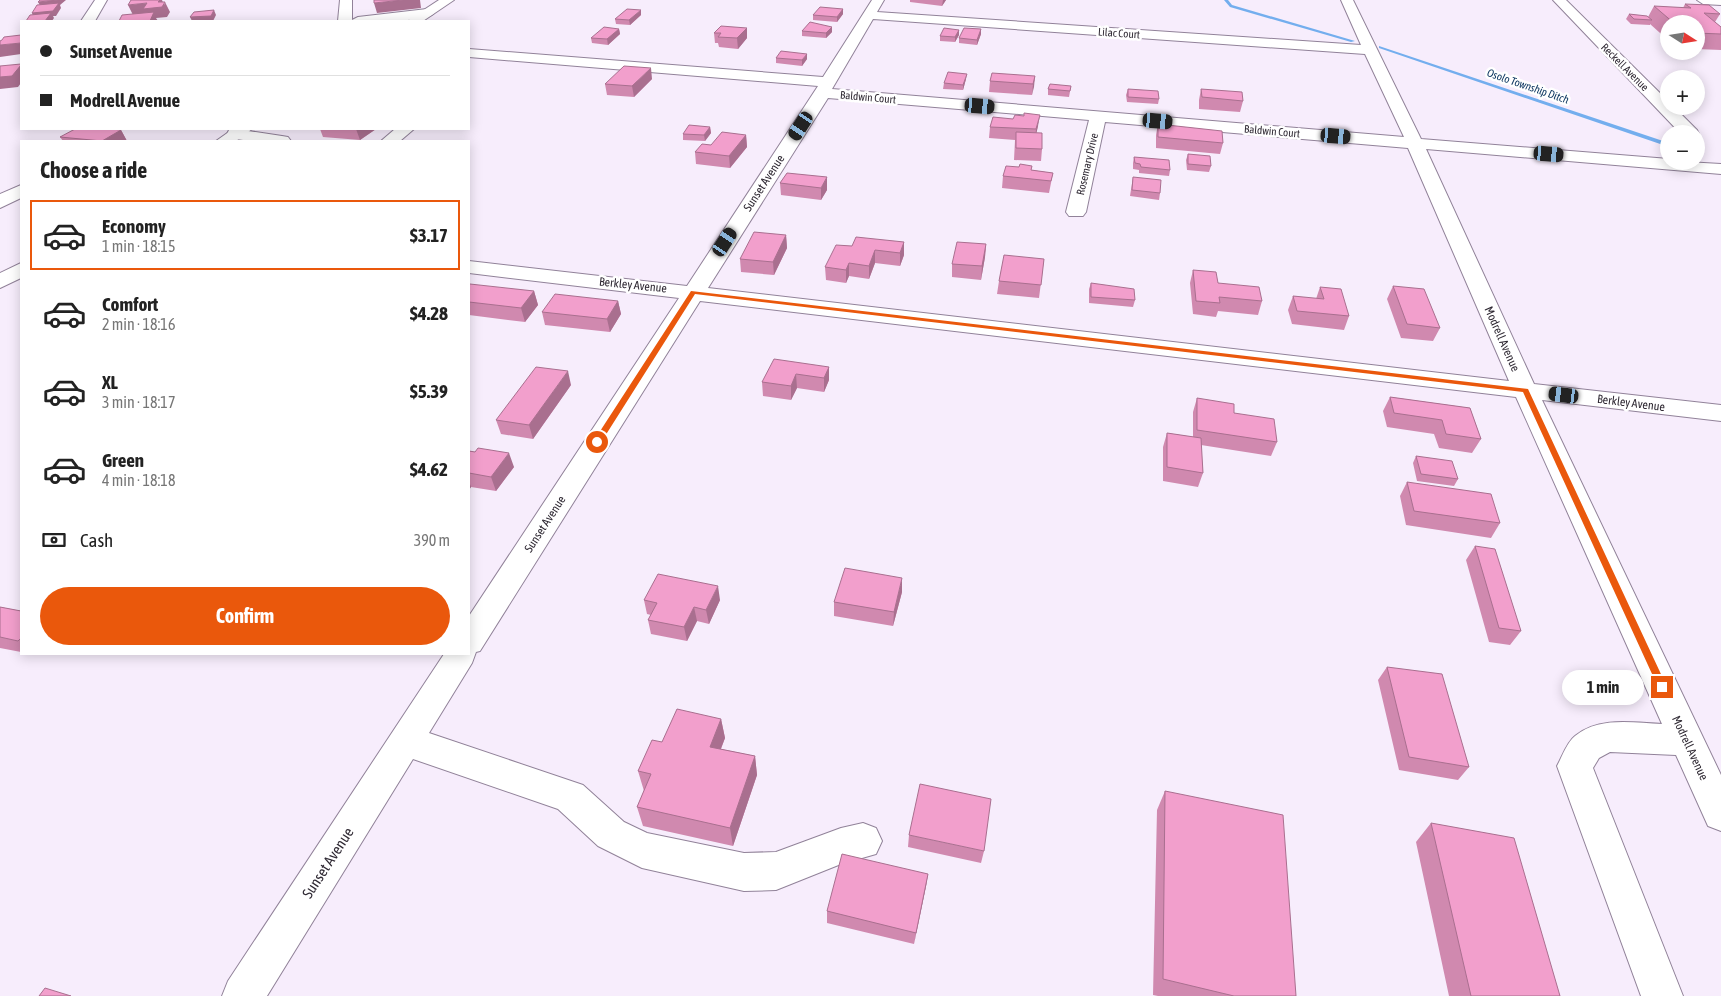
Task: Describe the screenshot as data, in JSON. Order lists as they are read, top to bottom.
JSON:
{
  "streets": {
    "street": [
      "Lilac Court",
      "Reckell Avenue",
      "Baldwin Court",
      "Rosemary Drive",
      "Sunset Avenue",
      "Berkley Avenue",
      "Modrell Avenue"
    ]
  },
  "crossings": [
    ["Lilac Court", "Sunset Avenue"],
    ["Lilac Court", "Modrell Avenue"],
    ["Baldwin Court", "Rosemary Drive"],
    ["Baldwin Court", "Sunset Avenue"],
    ["Baldwin Court", "Modrell Avenue"],
    ["Sunset Avenue", "Berkley Avenue"],
    ["Berkley Avenue", "Modrell Avenue"]
  ],
  "water": ["Osolo Township Ditch"],
  "north": "right",
  "page": {
    "map_buttons": ["+", "−"],
    "banner": ["Sunset Avenue", "Modrell Avenue"],
    "heading": "Choose a ride",
    "list": [
      {
        "name": "Economy",
        "note": "1 min · 18:15",
        "value": "$3.17"
      },
      {
        "name": "Comfort",
        "note": "2 min · 18:16",
        "value": "$4.28"
      },
      {
        "name": "XL",
        "note": "3 min · 18:17",
        "value": "$5.39"
      },
      {
        "name": "Green",
        "note": "4 min · 18:18",
        "value": "$4.62"
      }
    ],
    "pay": ["Cash", "390 m"],
    "buttons": "Confirm",
    "bubble": "1 min"
  }
}
